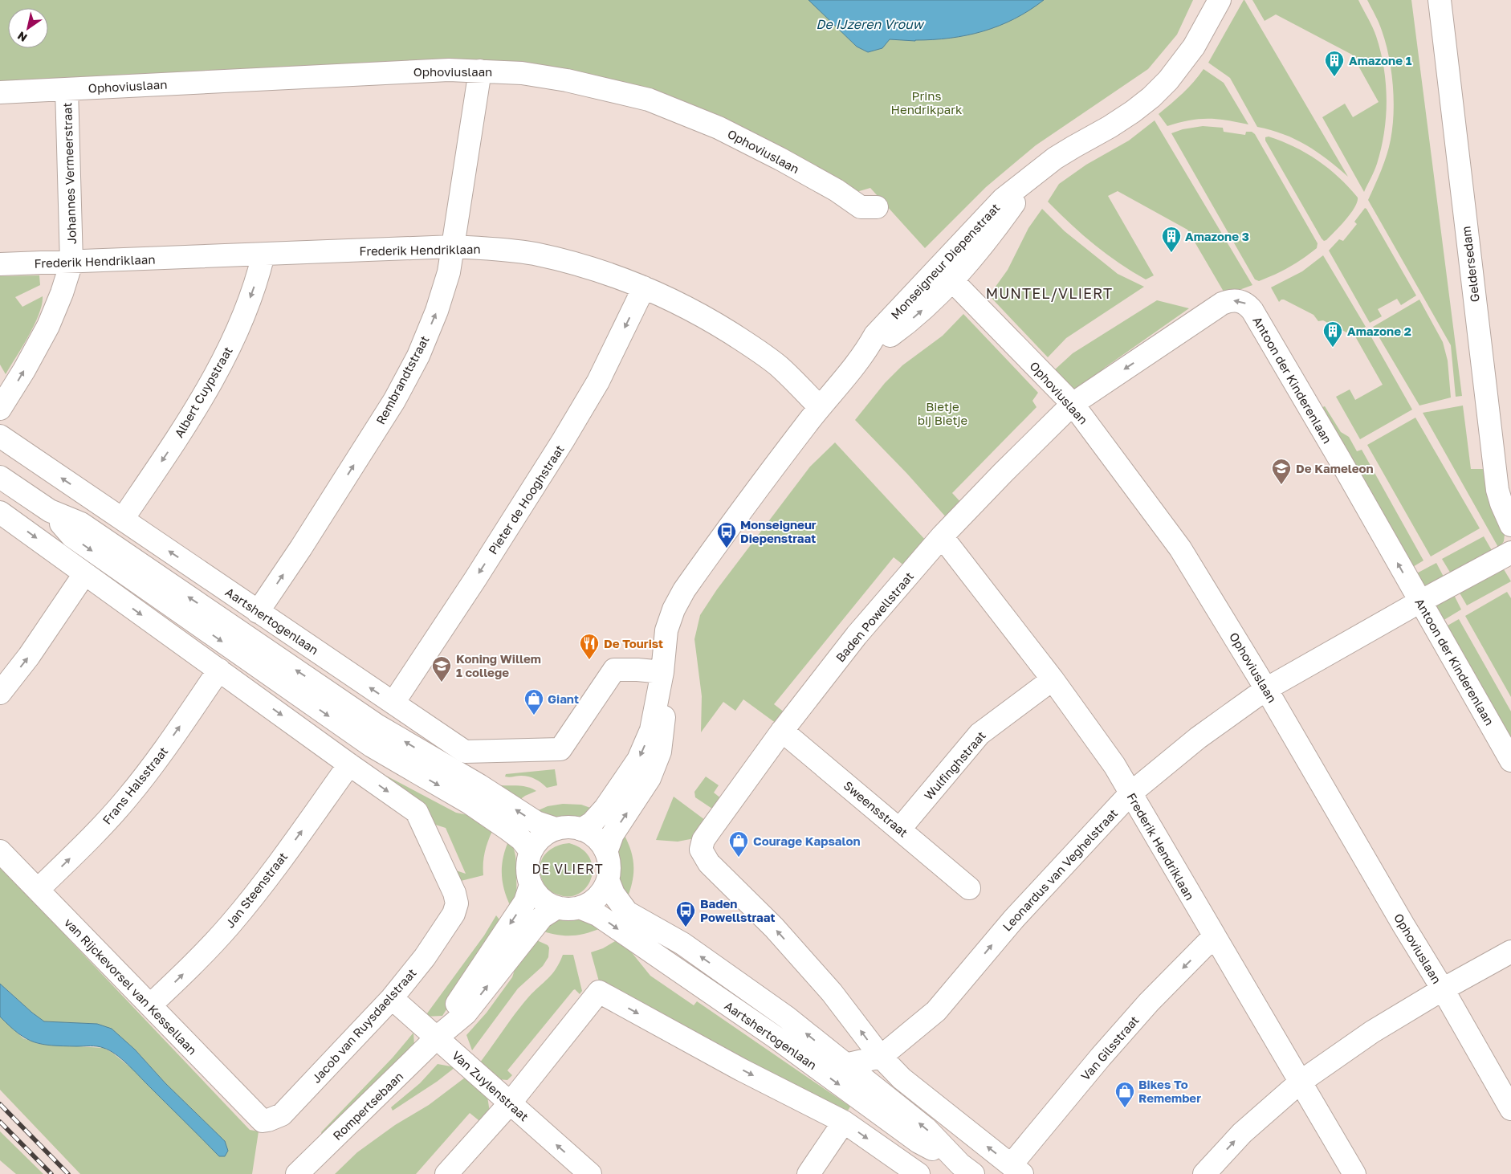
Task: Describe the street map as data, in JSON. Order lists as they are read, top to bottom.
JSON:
{
  "streets": {
    "street": [
      "Ophoviuslaan",
      "Johannes Vermeerstraat",
      "Frederik Hendriklaan",
      "Monseigneur Diepenstraat",
      "Geldersedam",
      "Rembrandtstraat",
      "Antoon der Kinderenlaan",
      "Albert Cuypstraat",
      "Pieter de Hooghstraat",
      "Baden Powellstraat",
      "Aartshertogenlaan",
      "Wulfinghstraat",
      "Frans Halsstraat",
      "Sweensstraat",
      "Leonardus van Veghelstraat",
      "Jan Steenstraat",
      "van Rijckevorsel van Kessellaan",
      "Jacob van Ruysdaelstraat",
      "Van Gilsstraat",
      "Van Zuylenstraat",
      "Rompertsebaan"
    ]
  },
  "crossings": [
    ["Ophoviuslaan", "Johannes Vermeerstraat"],
    ["Ophoviuslaan", "Monseigneur Diepenstraat"],
    ["Ophoviuslaan", "Rembrandtstraat"],
    ["Ophoviuslaan", "Antoon der Kinderenlaan"],
    ["Ophoviuslaan", "Baden Powellstraat"],
    ["Ophoviuslaan", "Leonardus van Veghelstraat"],
    ["Johannes Vermeerstraat", "Frederik Hendriklaan"],
    ["Frederik Hendriklaan", "Monseigneur Diepenstraat"],
    ["Frederik Hendriklaan", "Rembrandtstraat"],
    ["Frederik Hendriklaan", "Albert Cuypstraat"],
    ["Frederik Hendriklaan", "Pieter de Hooghstraat"],
    ["Frederik Hendriklaan", "Baden Powellstraat"],
    ["Frederik Hendriklaan", "Wulfinghstraat"],
    ["Frederik Hendriklaan", "Leonardus van Veghelstraat"],
    ["Frederik Hendriklaan", "Van Gilsstraat"],
    ["Monseigneur Diepenstraat", "Aartshertogenlaan"],
    ["Monseigneur Diepenstraat", "Rompertsebaan"],
    ["Rembrandtstraat", "Aartshertogenlaan"],
    ["Antoon der Kinderenlaan", "Baden Powellstraat"],
    ["Antoon der Kinderenlaan", "Leonardus van Veghelstraat"],
    ["Albert Cuypstraat", "Aartshertogenlaan"],
    ["Pieter de Hooghstraat", "Aartshertogenlaan"],
    ["Baden Powellstraat", "Sweensstraat"],
    ["Baden Powellstraat", "Leonardus van Veghelstraat"],
    ["Aartshertogenlaan", "Rompertsebaan"],
    ["Wulfinghstraat", "Sweensstraat"],
    ["Frans Halsstraat", "van Rijckevorsel van Kessellaan"],
    ["Jan Steenstraat", "van Rijckevorsel van Kessellaan"],
    ["Jan Steenstraat", "Jacob van Ruysdaelstraat"],
    ["van Rijckevorsel van Kessellaan", "Jacob van Ruysdaelstraat"],
    ["Jacob van Ruysdaelstraat", "Van Zuylenstraat"],
    ["Van Zuylenstraat", "Rompertsebaan"]
  ],
  "one_way": [
    "Johannes Vermeerstraat",
    "Rembrandtstraat",
    "Albert Cuypstraat",
    "Pieter de Hooghstraat",
    "Baden Powellstraat",
    "Leonardus van Veghelstraat",
    "Jan Steenstraat",
    "Van Zuylenstraat"
  ],
  "districts": ["MUNTEL/VLIERT", "DE VLIERT"],
  "water": ["De IJzeren Vrouw"],
  "parks": ["Prins Hendrikpark", "Bietje bij Bietje"],
  "places": {
    "building": ["Amazone 1", "Amazone 3", "Amazone 2"],
    "school or university": ["De Kameleon", "Koning Willem 1 college"],
    "bus stop": ["Monseigneur Diepenstraat", "Baden Powellstraat"],
    "restaurant": ["De Tourist"],
    "shop": ["Giant", "Courage Kapsalon", "Bikes To Remember"]
  },
  "north": "bottom left"
}
